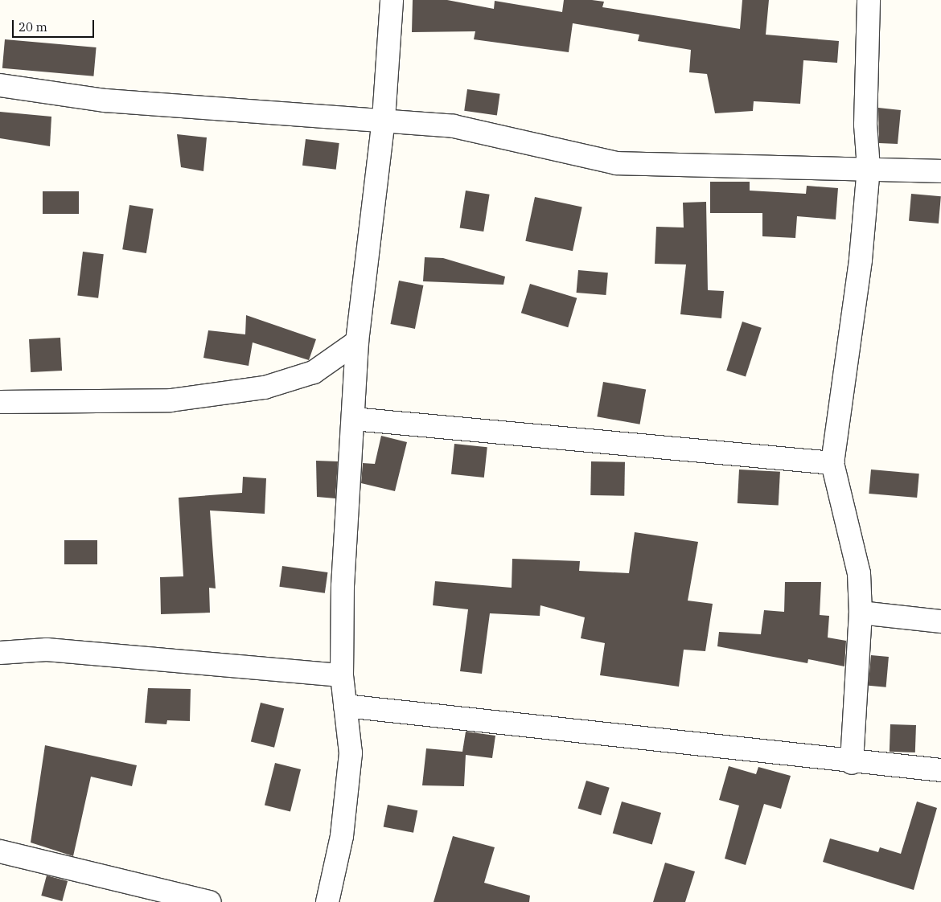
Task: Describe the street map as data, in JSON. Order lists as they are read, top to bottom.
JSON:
{
  "scale_bar": "20 m"
}
